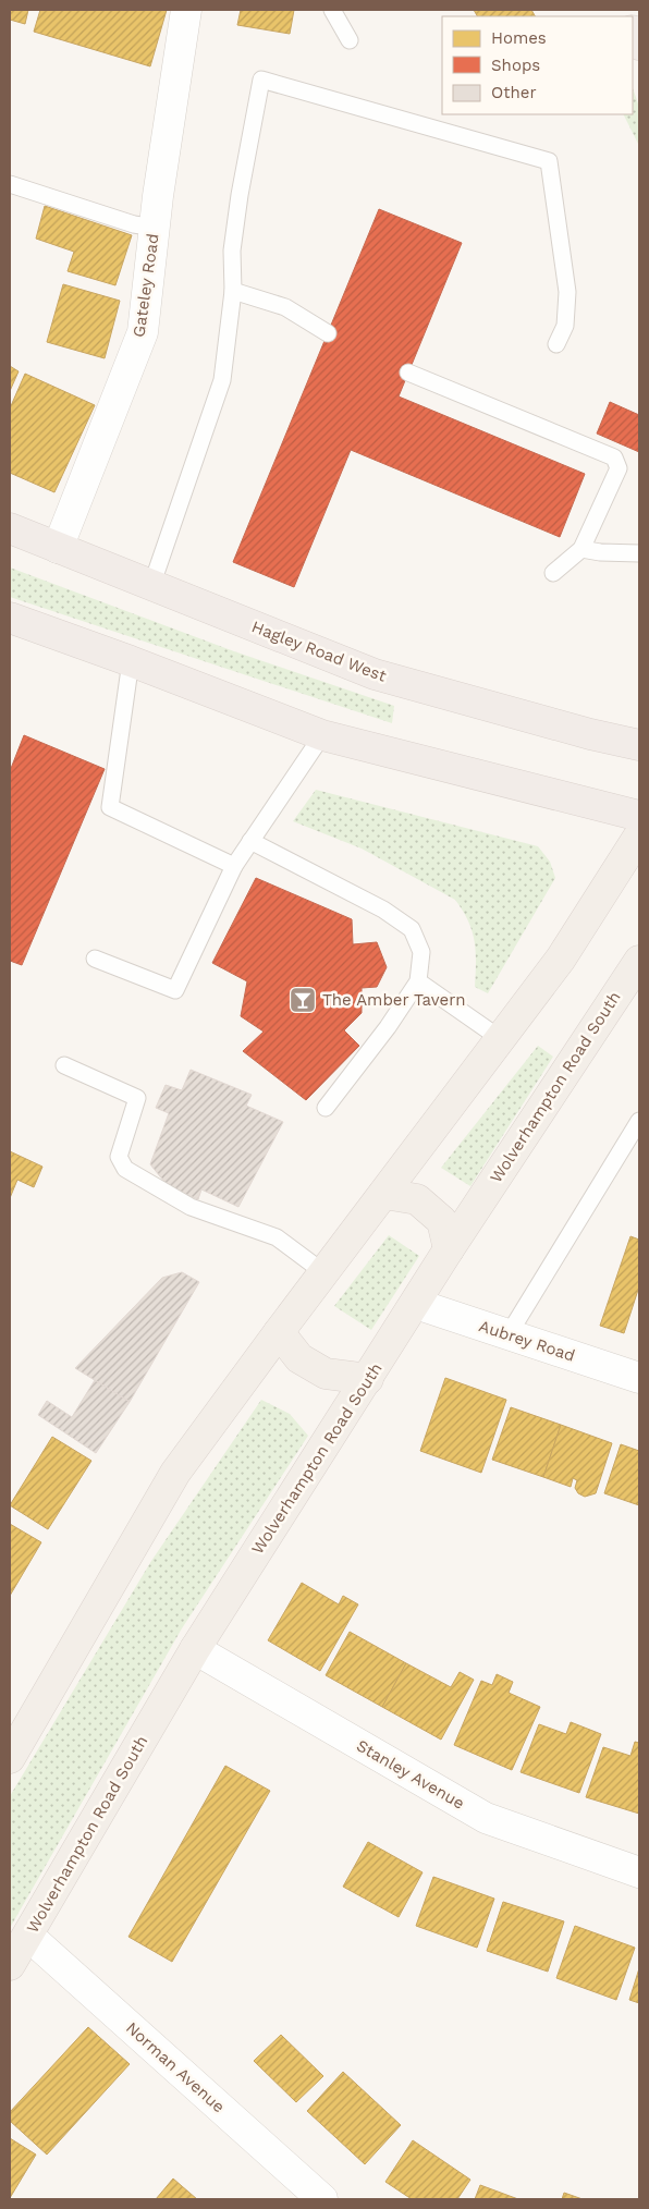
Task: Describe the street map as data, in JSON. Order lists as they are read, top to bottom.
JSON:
{
  "streets": {
    "highway": ["Hagley Road West"],
    "main road": ["Wolverhampton Road South"],
    "street": [
      "Gateley Road",
      "Aubrey Road",
      "Stanley Avenue",
      "Norman Avenue"
    ]
  },
  "crossings": [
    ["Gateley Road", "Hagley Road West"],
    ["Wolverhampton Road South", "Aubrey Road"],
    ["Wolverhampton Road South", "Stanley Avenue"],
    ["Wolverhampton Road South", "Norman Avenue"]
  ],
  "places": {
    "bar": ["The Amber Tavern"]
  },
  "legend": ["Homes", "Shops", "Other"]
}
